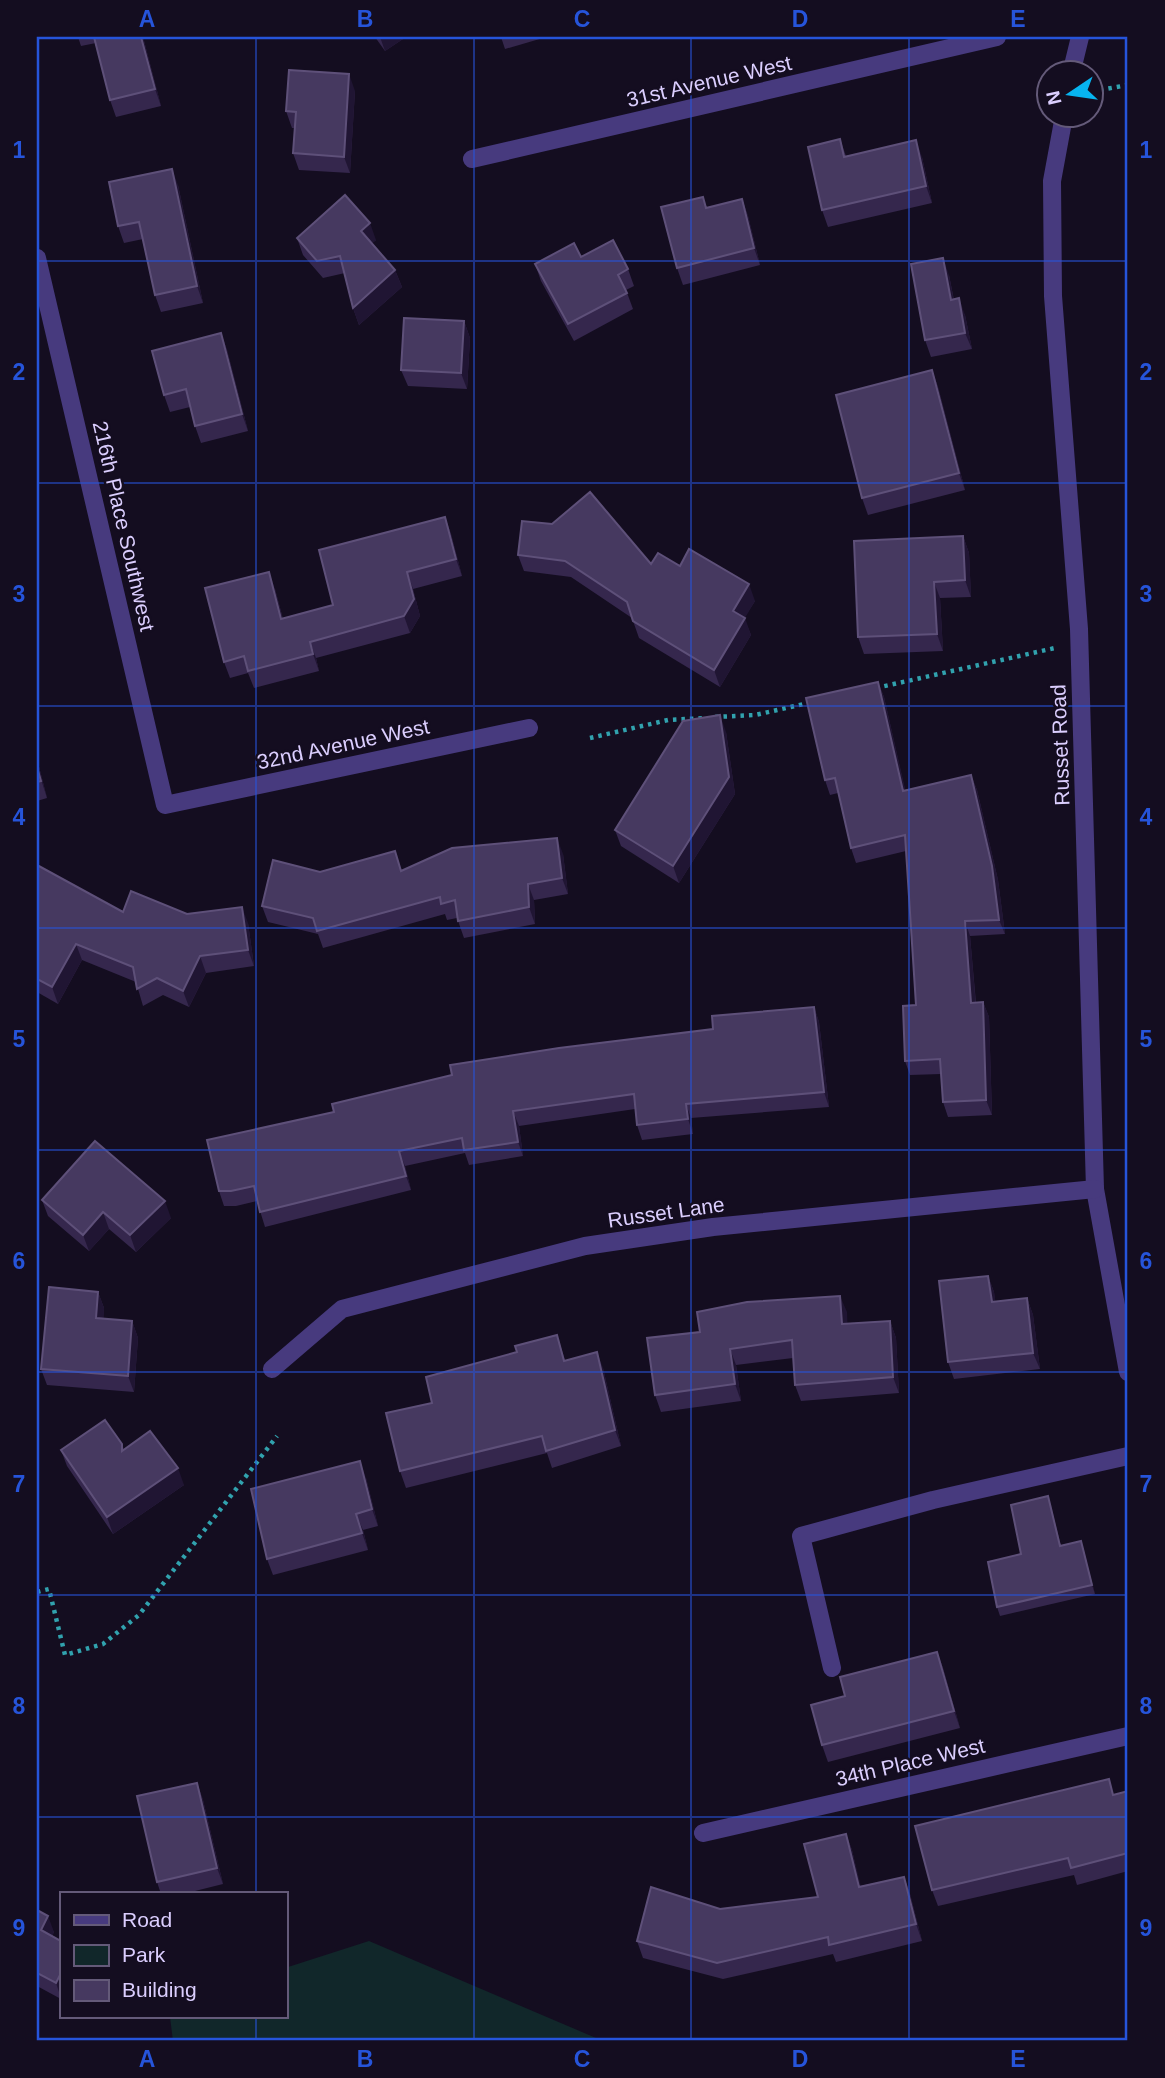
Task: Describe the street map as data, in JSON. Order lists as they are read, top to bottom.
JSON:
{
  "streets": {
    "street": [
      "31st Avenue West",
      "216th Place Southwest",
      "32nd Avenue West",
      "Russet Road",
      "Russet Lane",
      "34th Place West"
    ]
  },
  "crossings": [
    ["216th Place Southwest", "32nd Avenue West"],
    ["Russet Road", "Russet Lane"]
  ],
  "legend": ["Road", "Park", "Building"],
  "north": "left",
  "grid": {
    "columns": [
      "A",
      "B",
      "C",
      "D",
      "E"
    ],
    "rows": [
      "1",
      "2",
      "3",
      "4",
      "5",
      "6",
      "7",
      "8",
      "9"
    ]
  }
}
